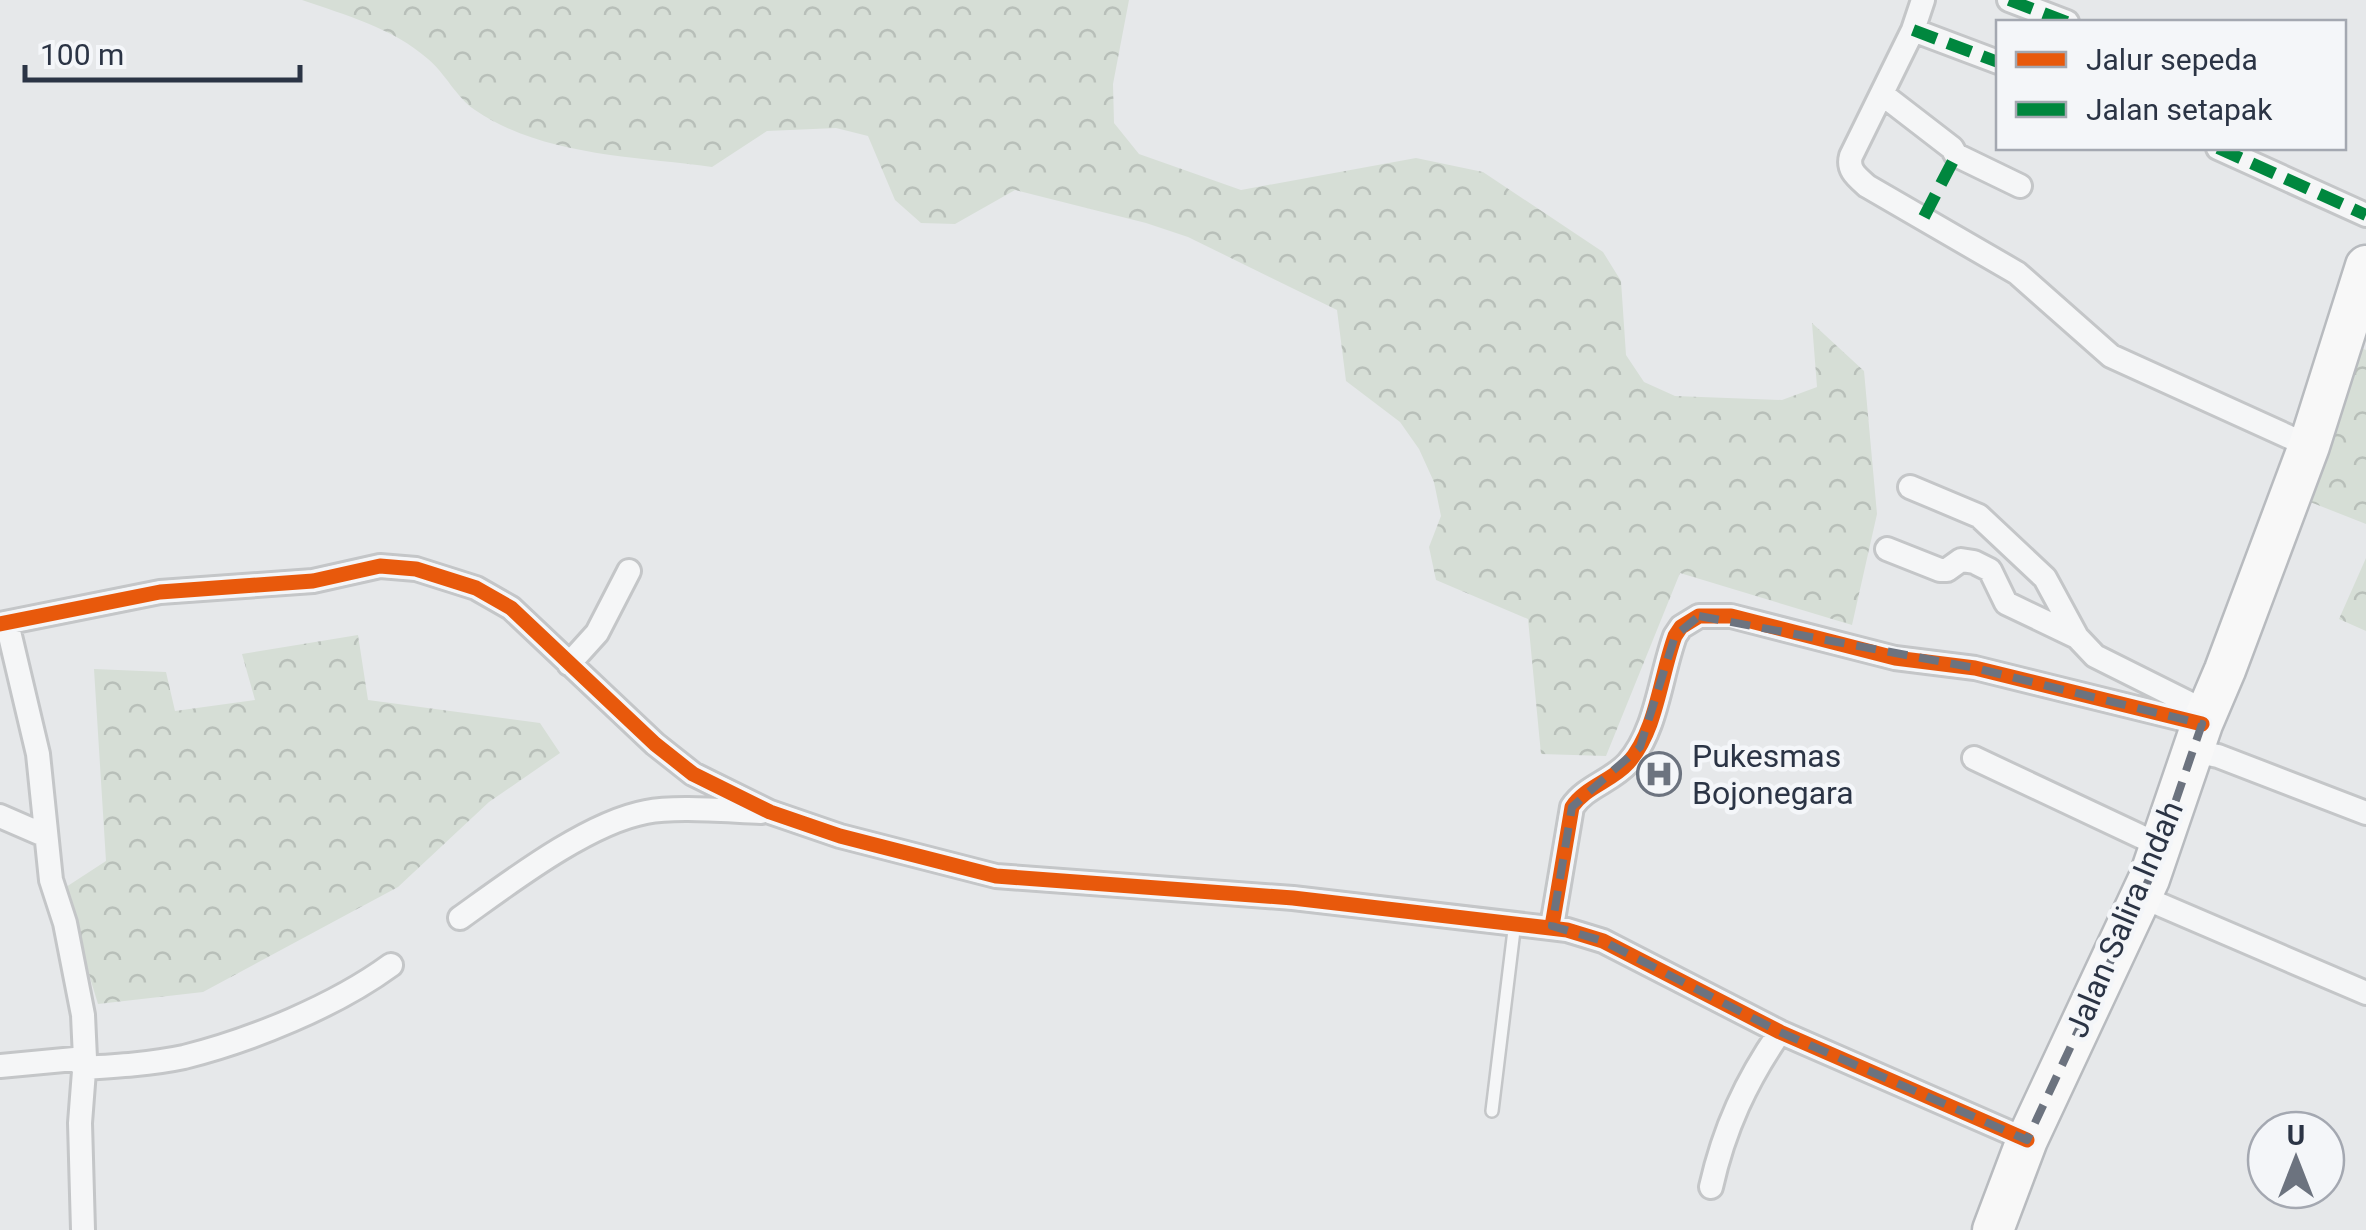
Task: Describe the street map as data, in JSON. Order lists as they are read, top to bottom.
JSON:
{
  "streets": {
    "highway": ["Jalan Salira Indah"]
  },
  "places": {
    "hospital": ["Pukesmas Bojonegara"]
  },
  "legend": ["Jalur sepeda", "Jalan setapak"],
  "scale_bar": "100 m",
  "north": "top"
}
